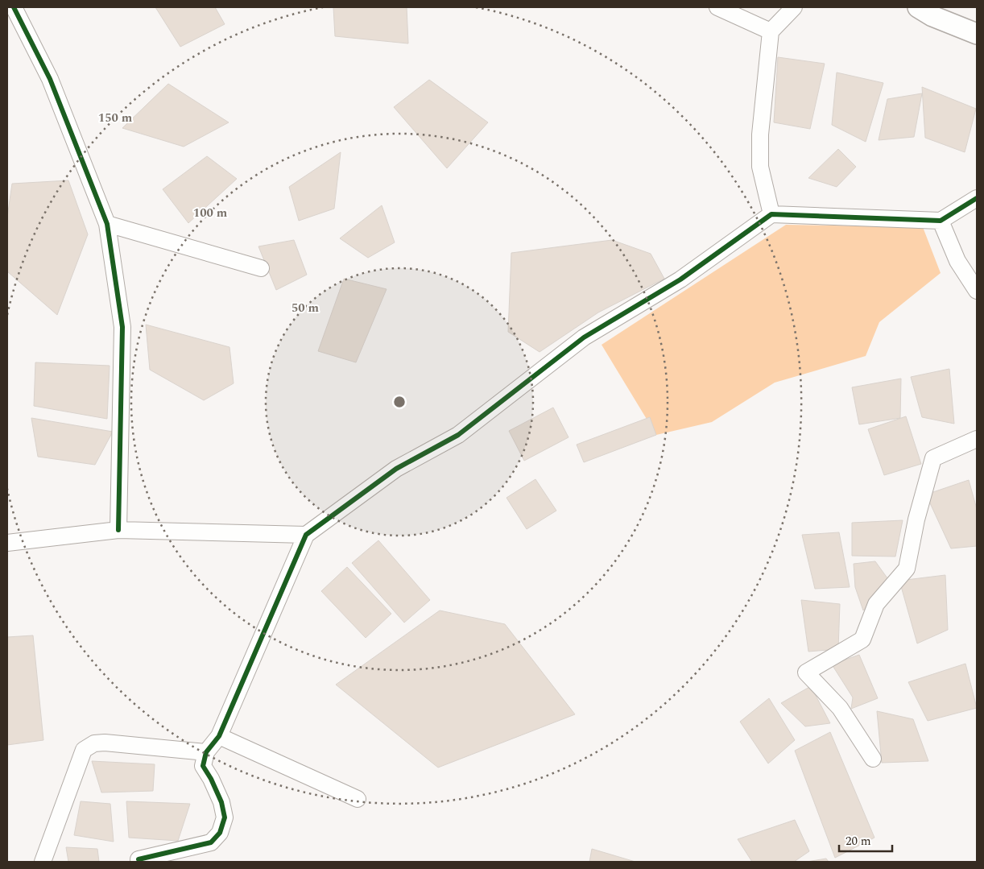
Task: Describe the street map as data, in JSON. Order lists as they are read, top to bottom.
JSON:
{
  "scale_bar": "20 m",
  "rings": ["150 m", "100 m", "50 m"]
}
